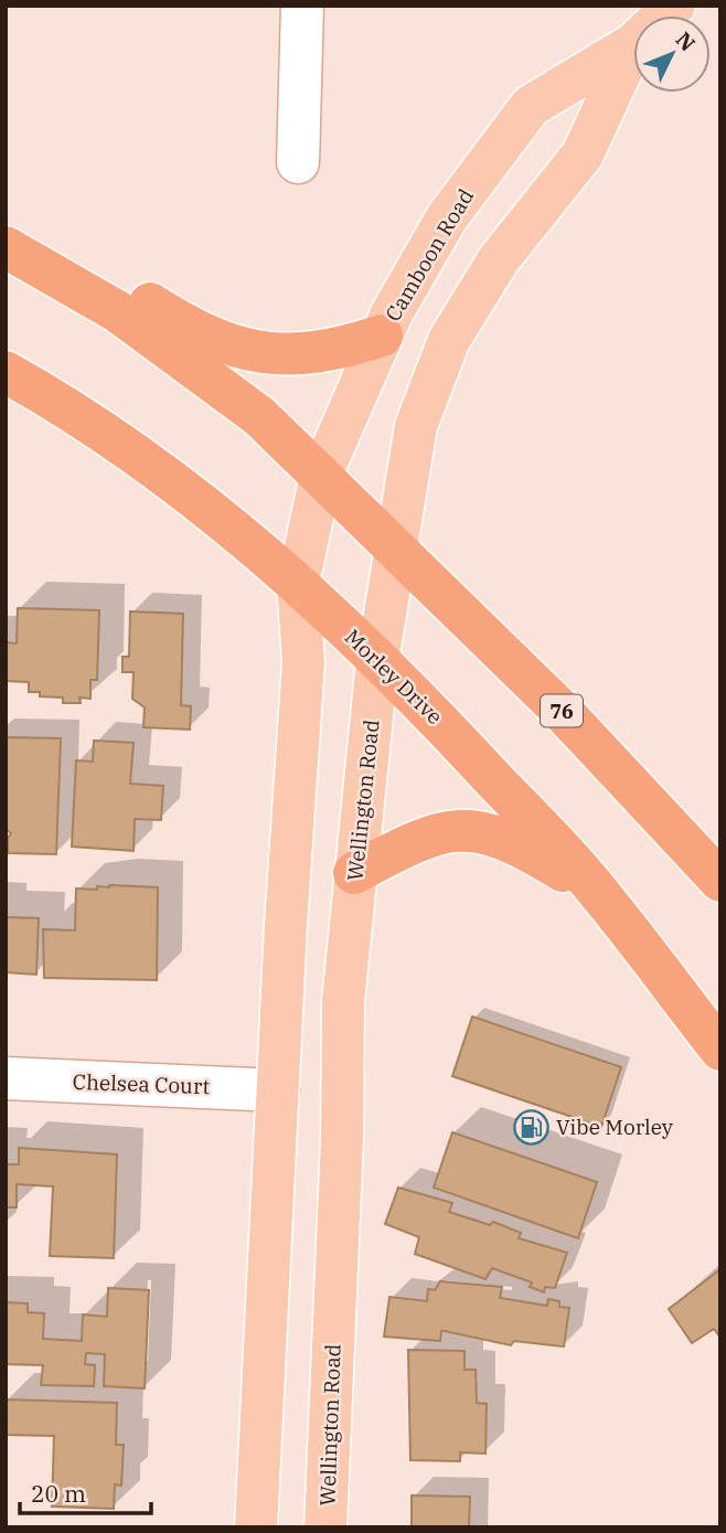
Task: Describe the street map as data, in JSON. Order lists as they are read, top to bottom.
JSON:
{
  "streets": {
    "highway": ["Morley Drive", "76"],
    "main road": ["Camboon Road", "Wellington Road"],
    "street": ["Chelsea Court"]
  },
  "crossings": [
    ["Camboon Road", "Morley Drive"],
    ["Camboon Road", "76"],
    ["Camboon Road", "Wellington Road"],
    ["Morley Drive", "Wellington Road"],
    ["76", "Wellington Road"]
  ],
  "places": {
    "fuel station": ["Vibe Morley"]
  },
  "scale_bar": "20 m",
  "north": "top right"
}
